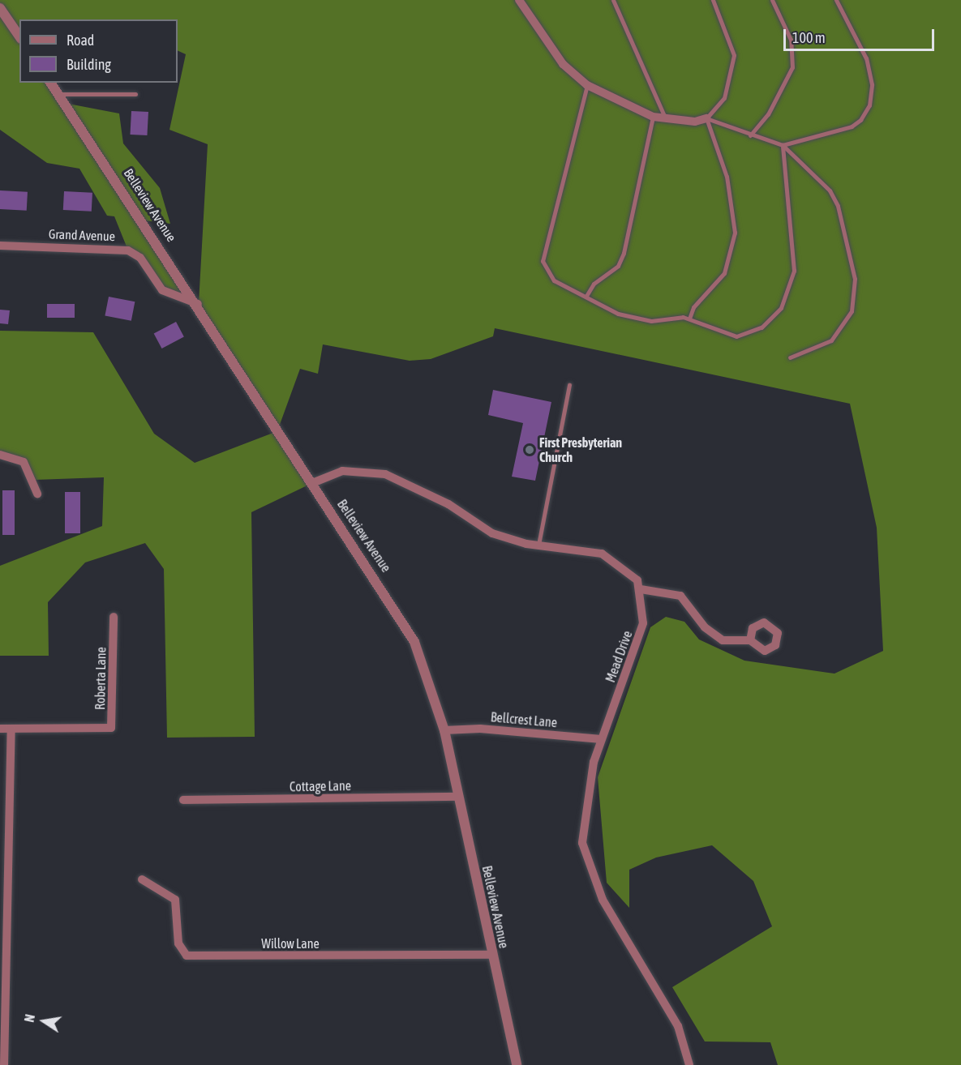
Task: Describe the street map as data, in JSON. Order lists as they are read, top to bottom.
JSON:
{
  "streets": {
    "street": [
      "Belleview Avenue",
      "Grand Avenue",
      "Mead Drive",
      "Roberta Lane",
      "Bellcrest Lane",
      "Cottage Lane",
      "Willow Lane"
    ]
  },
  "crossings": [
    ["Belleview Avenue", "Grand Avenue"],
    ["Belleview Avenue", "Bellcrest Lane"],
    ["Belleview Avenue", "Cottage Lane"],
    ["Belleview Avenue", "Willow Lane"],
    ["Mead Drive", "Bellcrest Lane"]
  ],
  "places": ["First Presbyterian Church"],
  "legend": ["Road", "Building"],
  "scale_bar": "100 m",
  "north": "left"
}
